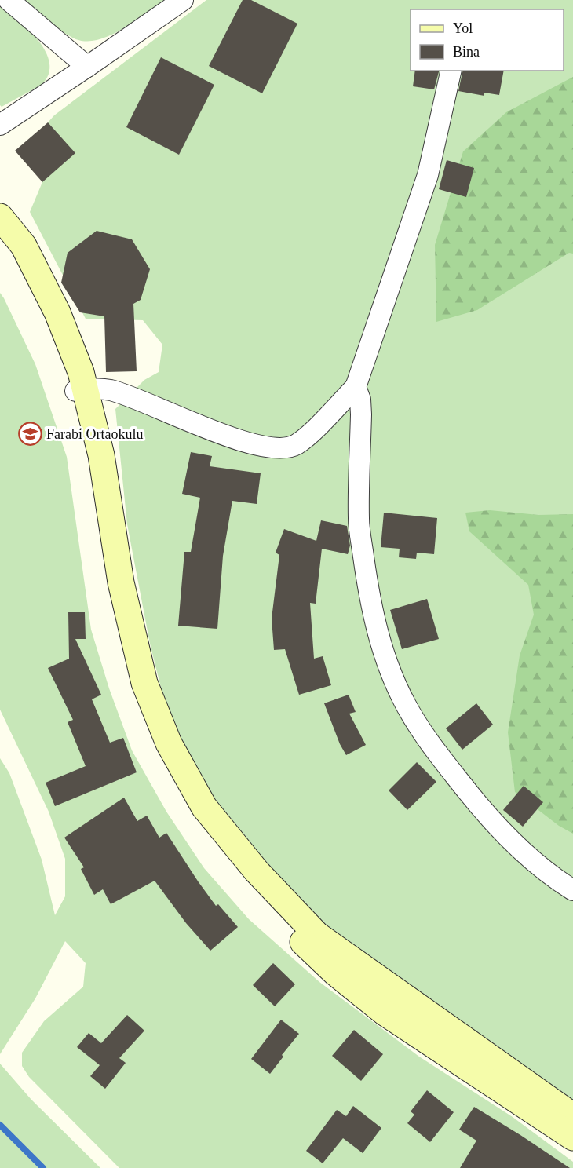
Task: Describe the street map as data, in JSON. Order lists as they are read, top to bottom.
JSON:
{
  "places": {
    "school or university": ["Farabi Ortaokulu"]
  },
  "legend": ["Yol", "Bina"]
}
